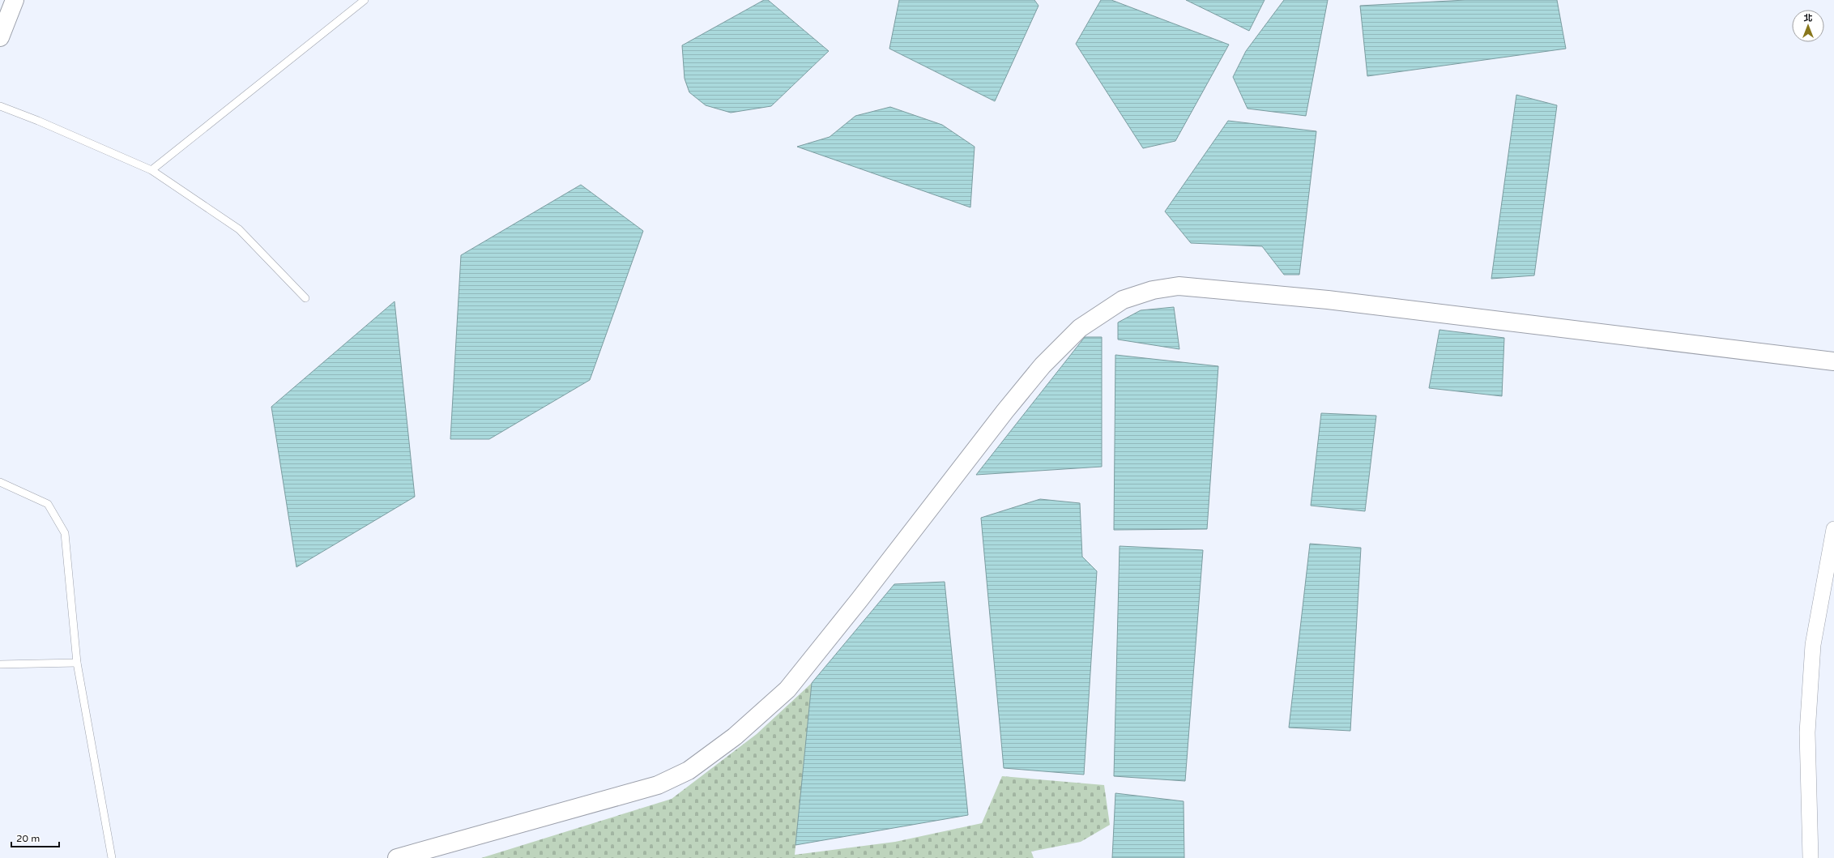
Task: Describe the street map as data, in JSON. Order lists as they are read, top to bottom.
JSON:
{
  "scale_bar": "20 m",
  "north": "top"
}
